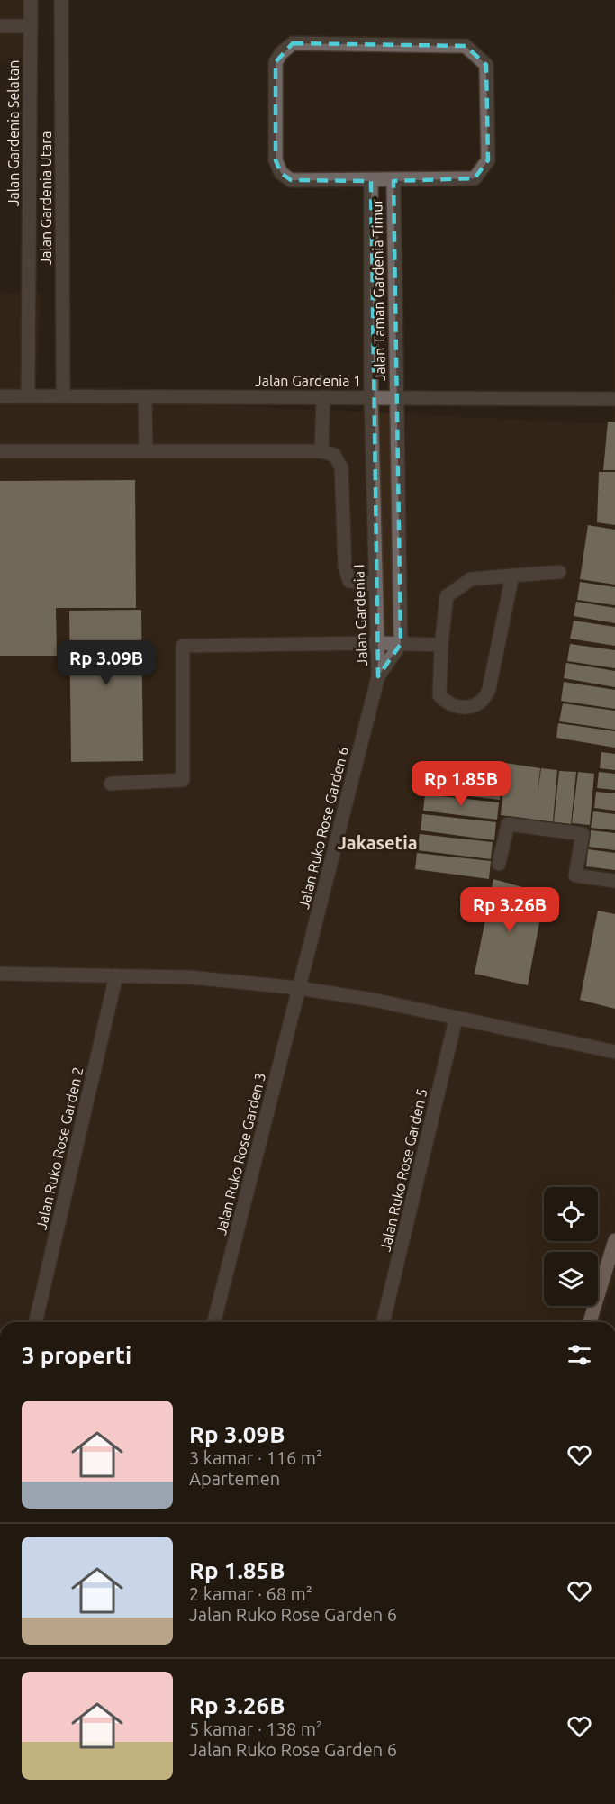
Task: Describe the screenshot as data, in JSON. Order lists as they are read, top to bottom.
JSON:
{
  "streets": {
    "street": [
      "Jalan Gardenia Selatan",
      "Jalan Gardenia Utara",
      "Jalan Taman Gardenia Timur",
      "Jalan Gardenia 1",
      "Jalan Gardenia I",
      "Jalan Ruko Rose Garden 6",
      "Jalan Ruko Rose Garden 2",
      "Jalan Ruko Rose Garden 3",
      "Jalan Ruko Rose Garden 5"
    ]
  },
  "crossings": [
    ["Jalan Gardenia Selatan", "Jalan Gardenia 1"],
    ["Jalan Gardenia Utara", "Jalan Gardenia 1"],
    ["Jalan Taman Gardenia Timur", "Jalan Gardenia 1"],
    ["Jalan Taman Gardenia Timur", "Jalan Gardenia I"],
    ["Jalan Gardenia 1", "Jalan Gardenia I"],
    ["Jalan Gardenia I", "Jalan Ruko Rose Garden 6"],
    ["Jalan Ruko Rose Garden 6", "Jalan Ruko Rose Garden 3"]
  ],
  "districts": ["Jakasetia"],
  "page": {
    "price": ["Rp 3.09B", "Rp 1.85B", "Rp 3.26B"],
    "heading": "3 properti",
    "list": [
      {
        "name": "Rp 3.09B",
        "note": "3 kamar · 116 m² · Apartemen"
      },
      {
        "name": "Rp 1.85B",
        "note": "2 kamar · 68 m² · Jalan Ruko Rose Garden 6"
      },
      {
        "name": "Rp 3.26B",
        "note": "5 kamar · 138 m² · Jalan Ruko Rose Garden 6"
      }
    ]
  }
}
